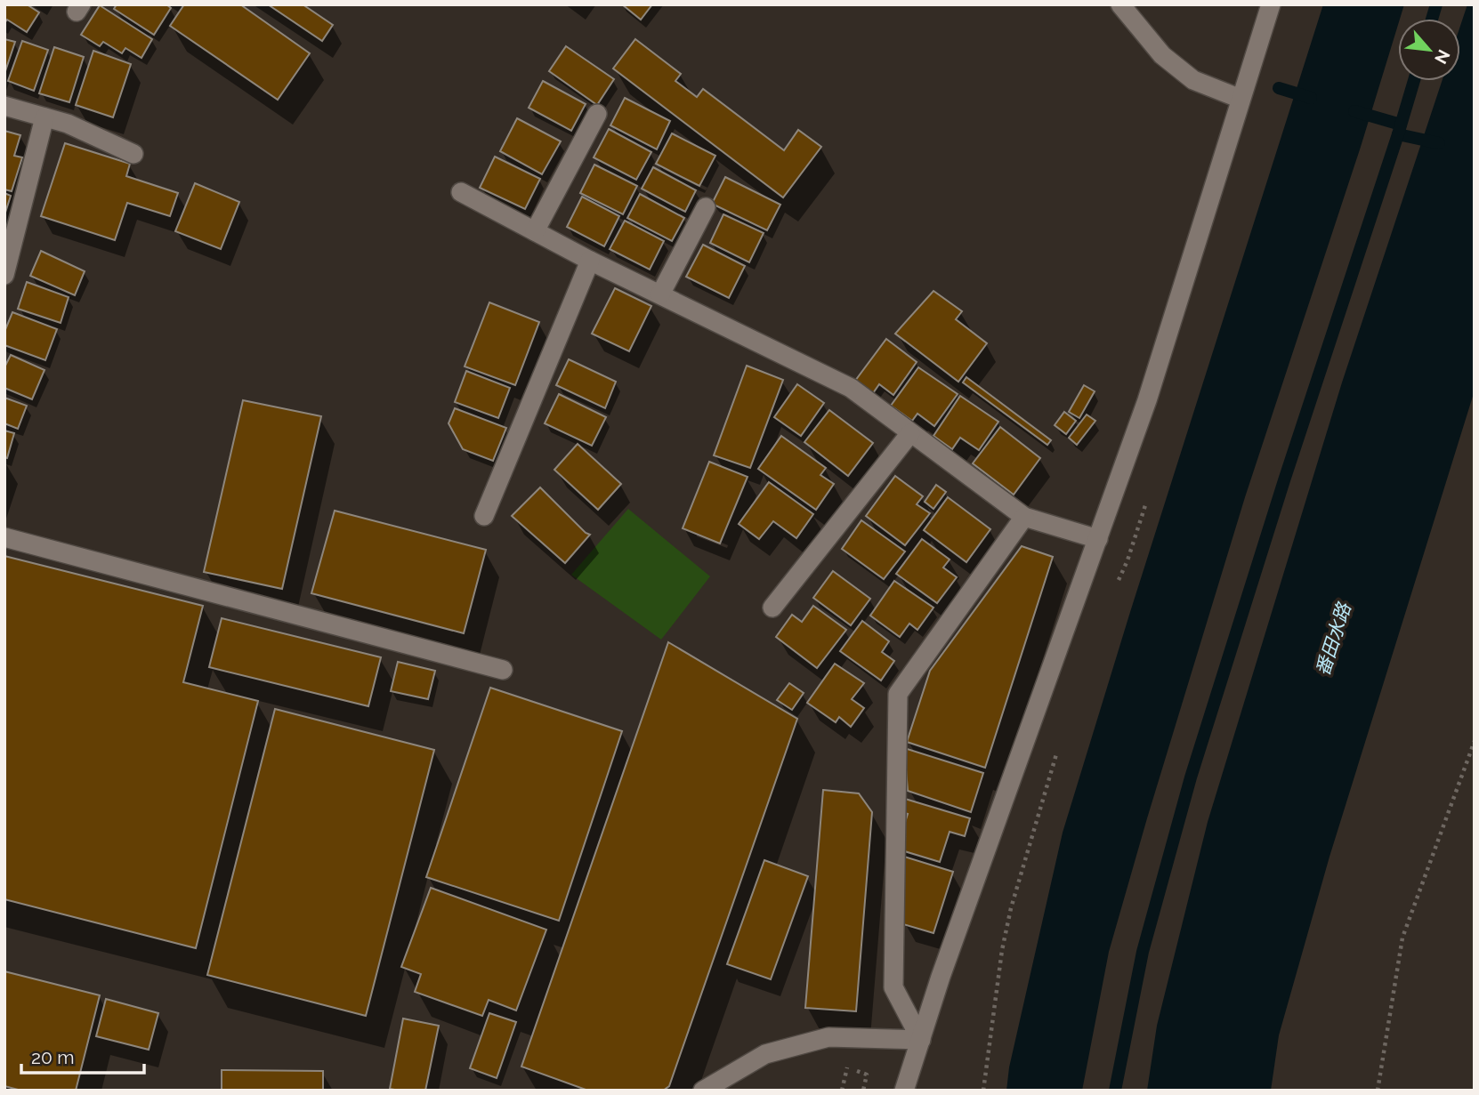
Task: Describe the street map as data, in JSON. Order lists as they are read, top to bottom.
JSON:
{
  "water": ["番田水路"],
  "scale_bar": "20 m",
  "north": "bottom right"
}
